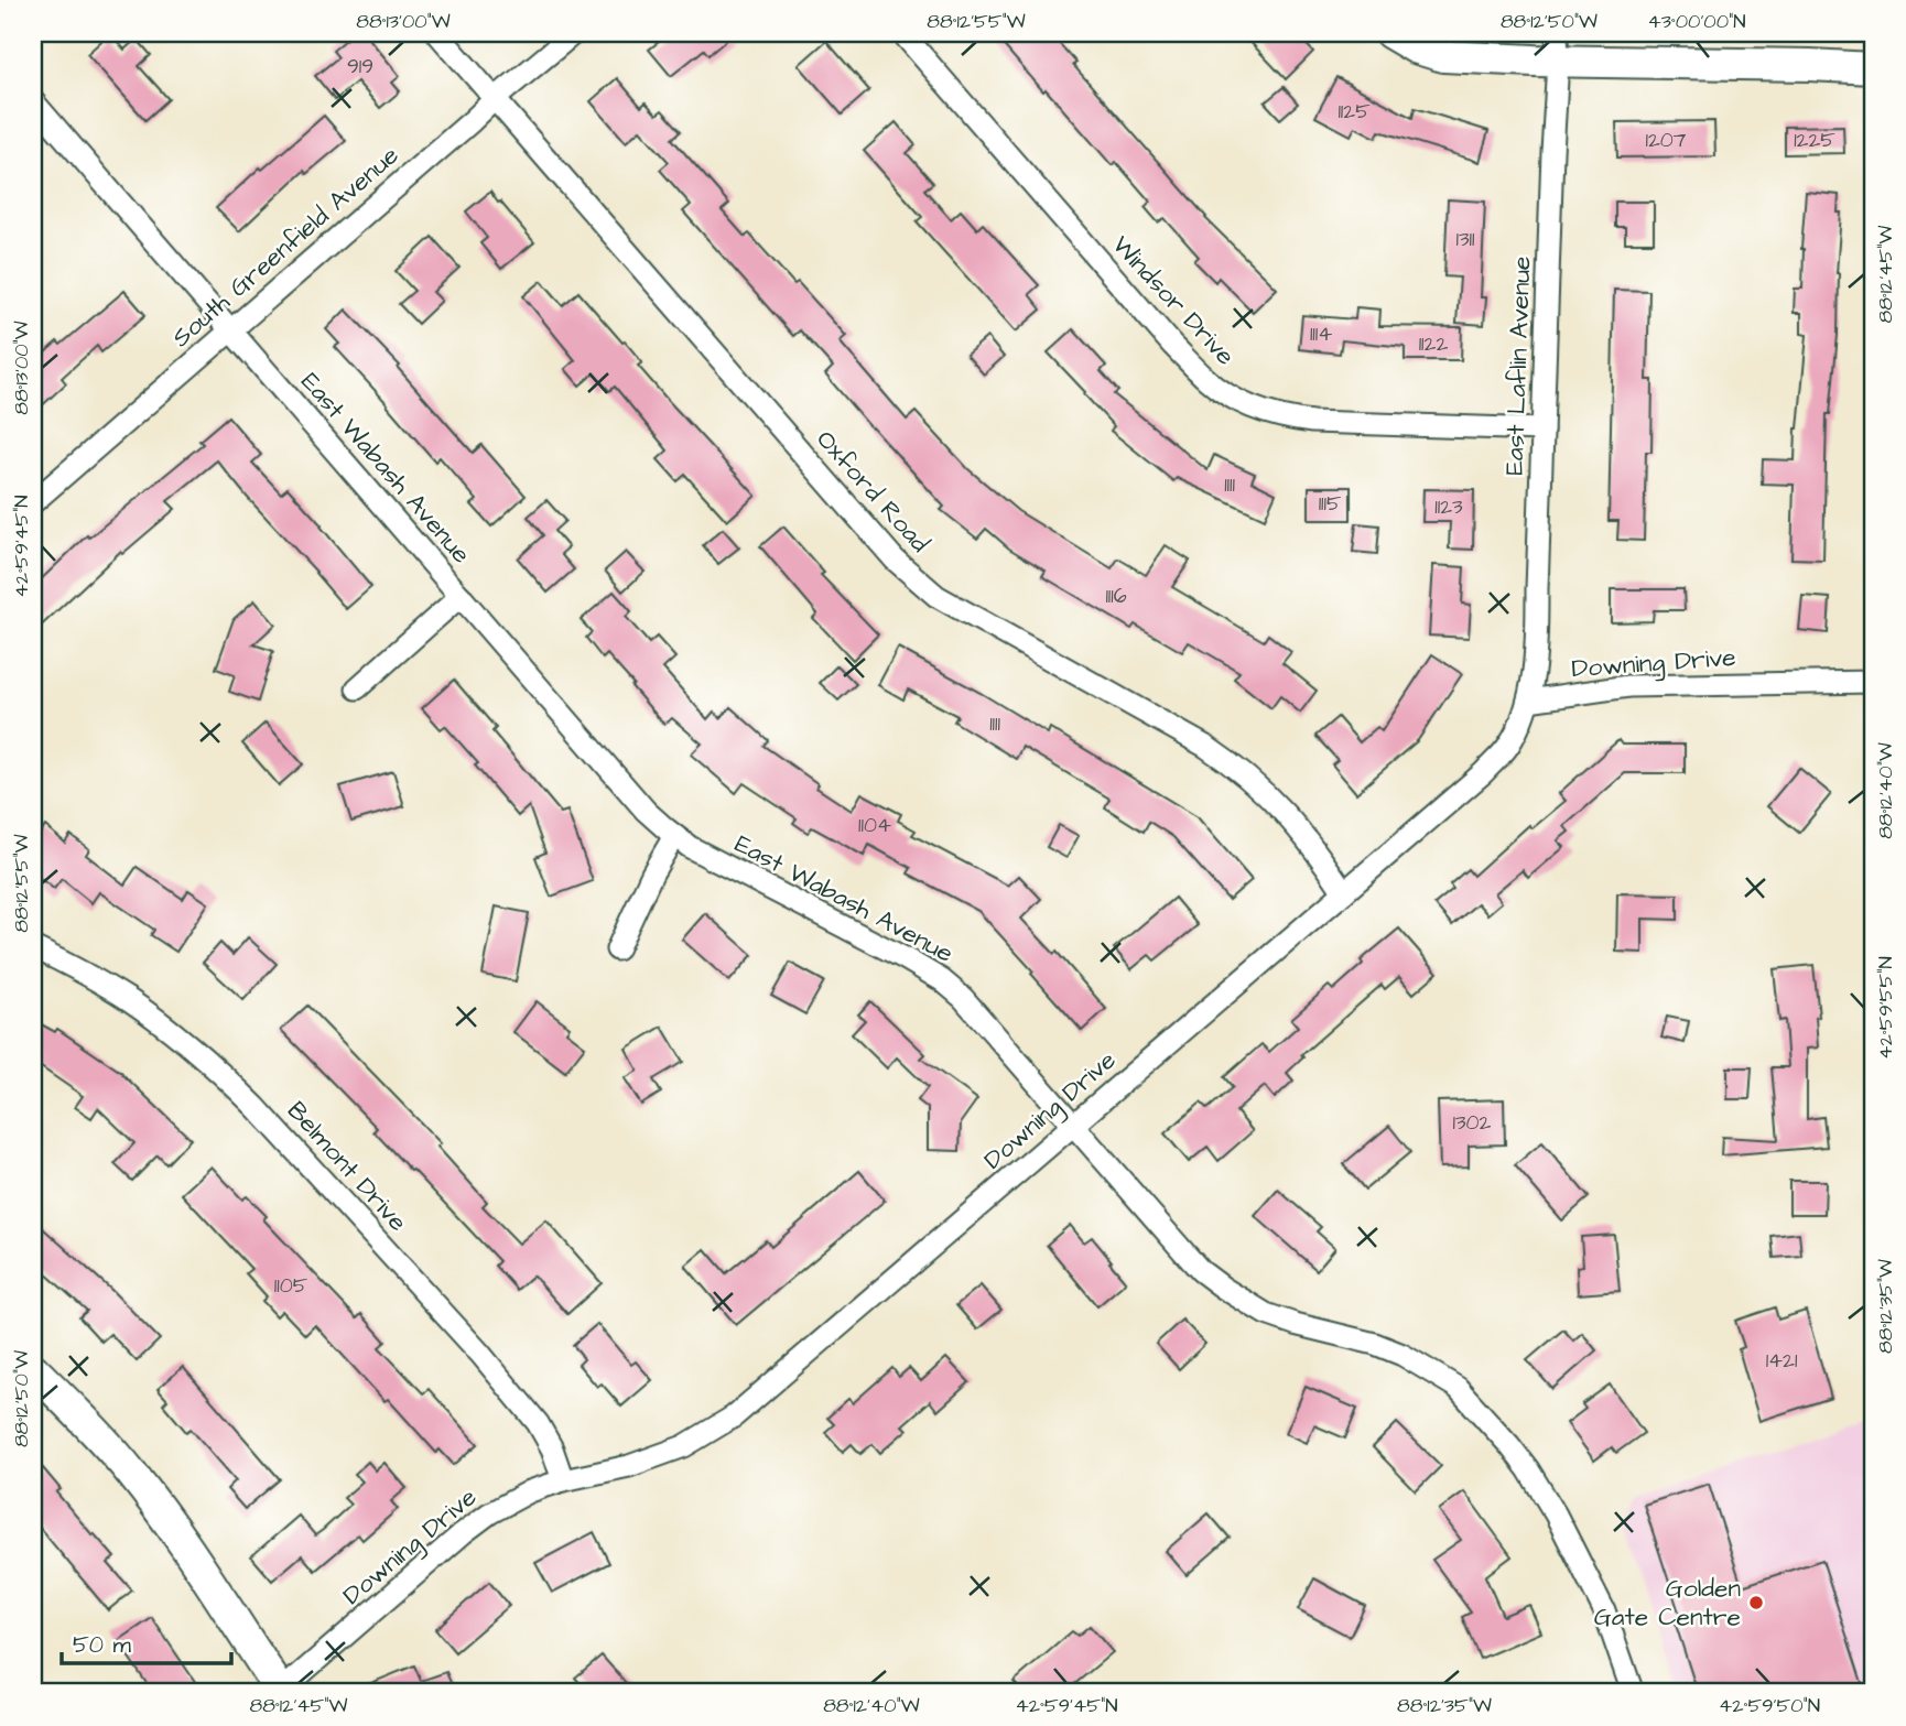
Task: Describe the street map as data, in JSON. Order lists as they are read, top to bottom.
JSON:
{
  "streets": {
    "street": [
      "South Greenfield Avenue",
      "Windsor Drive",
      "East Laflin Avenue",
      "East Wabash Avenue",
      "Oxford Road",
      "Downing Drive",
      "Belmont Drive"
    ]
  },
  "crossings": [
    ["South Greenfield Avenue", "East Wabash Avenue"],
    ["South Greenfield Avenue", "Oxford Road"],
    ["Windsor Drive", "East Laflin Avenue"],
    ["East Laflin Avenue", "Downing Drive"],
    ["East Wabash Avenue", "Downing Drive"],
    ["Oxford Road", "Downing Drive"],
    ["Downing Drive", "Belmont Drive"]
  ],
  "places": ["Golden Gate Centre"],
  "house_numbers": [
    "919",
    "1125",
    "1207",
    "1225",
    "1311",
    "1114",
    "1122",
    "1111",
    "1115",
    "1123",
    "1116",
    "1111",
    "1104",
    "1302",
    "1105",
    "1421"
  ],
  "scale_bar": "50 m",
  "coordinates": [
    "88°13'00\"W",
    "88°12'55\"W",
    "88°12'50\"W",
    "43°00'00\"N",
    "88°12'45\"W",
    "42°59'45\"N",
    "88°12'40\"W",
    "42°59'55\"N",
    "88°12'35\"W",
    "42°59'50\"N"
  ]
}
